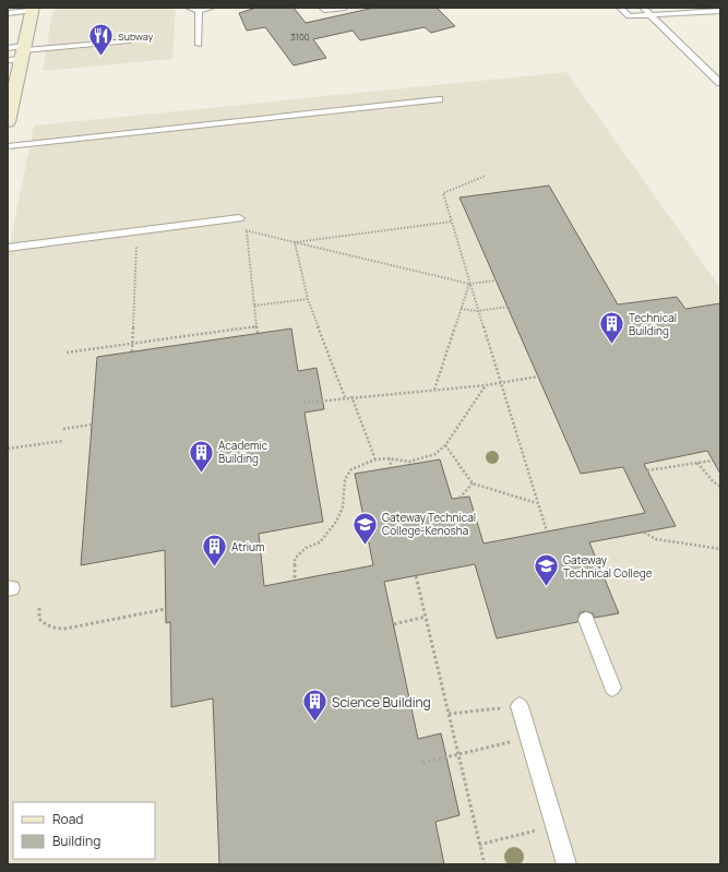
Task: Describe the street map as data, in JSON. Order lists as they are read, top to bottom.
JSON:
{
  "places": {
    "restaurant": ["Subway"],
    "building": [
      "Technical Building",
      "Academic Building",
      "Atrium",
      "Science Building"
    ],
    "school or university": ["Gateway Technical College-Kenosha", "Gateway Technical College"]
  },
  "house_numbers": ["3100"],
  "legend": ["Road", "Building"]
}
